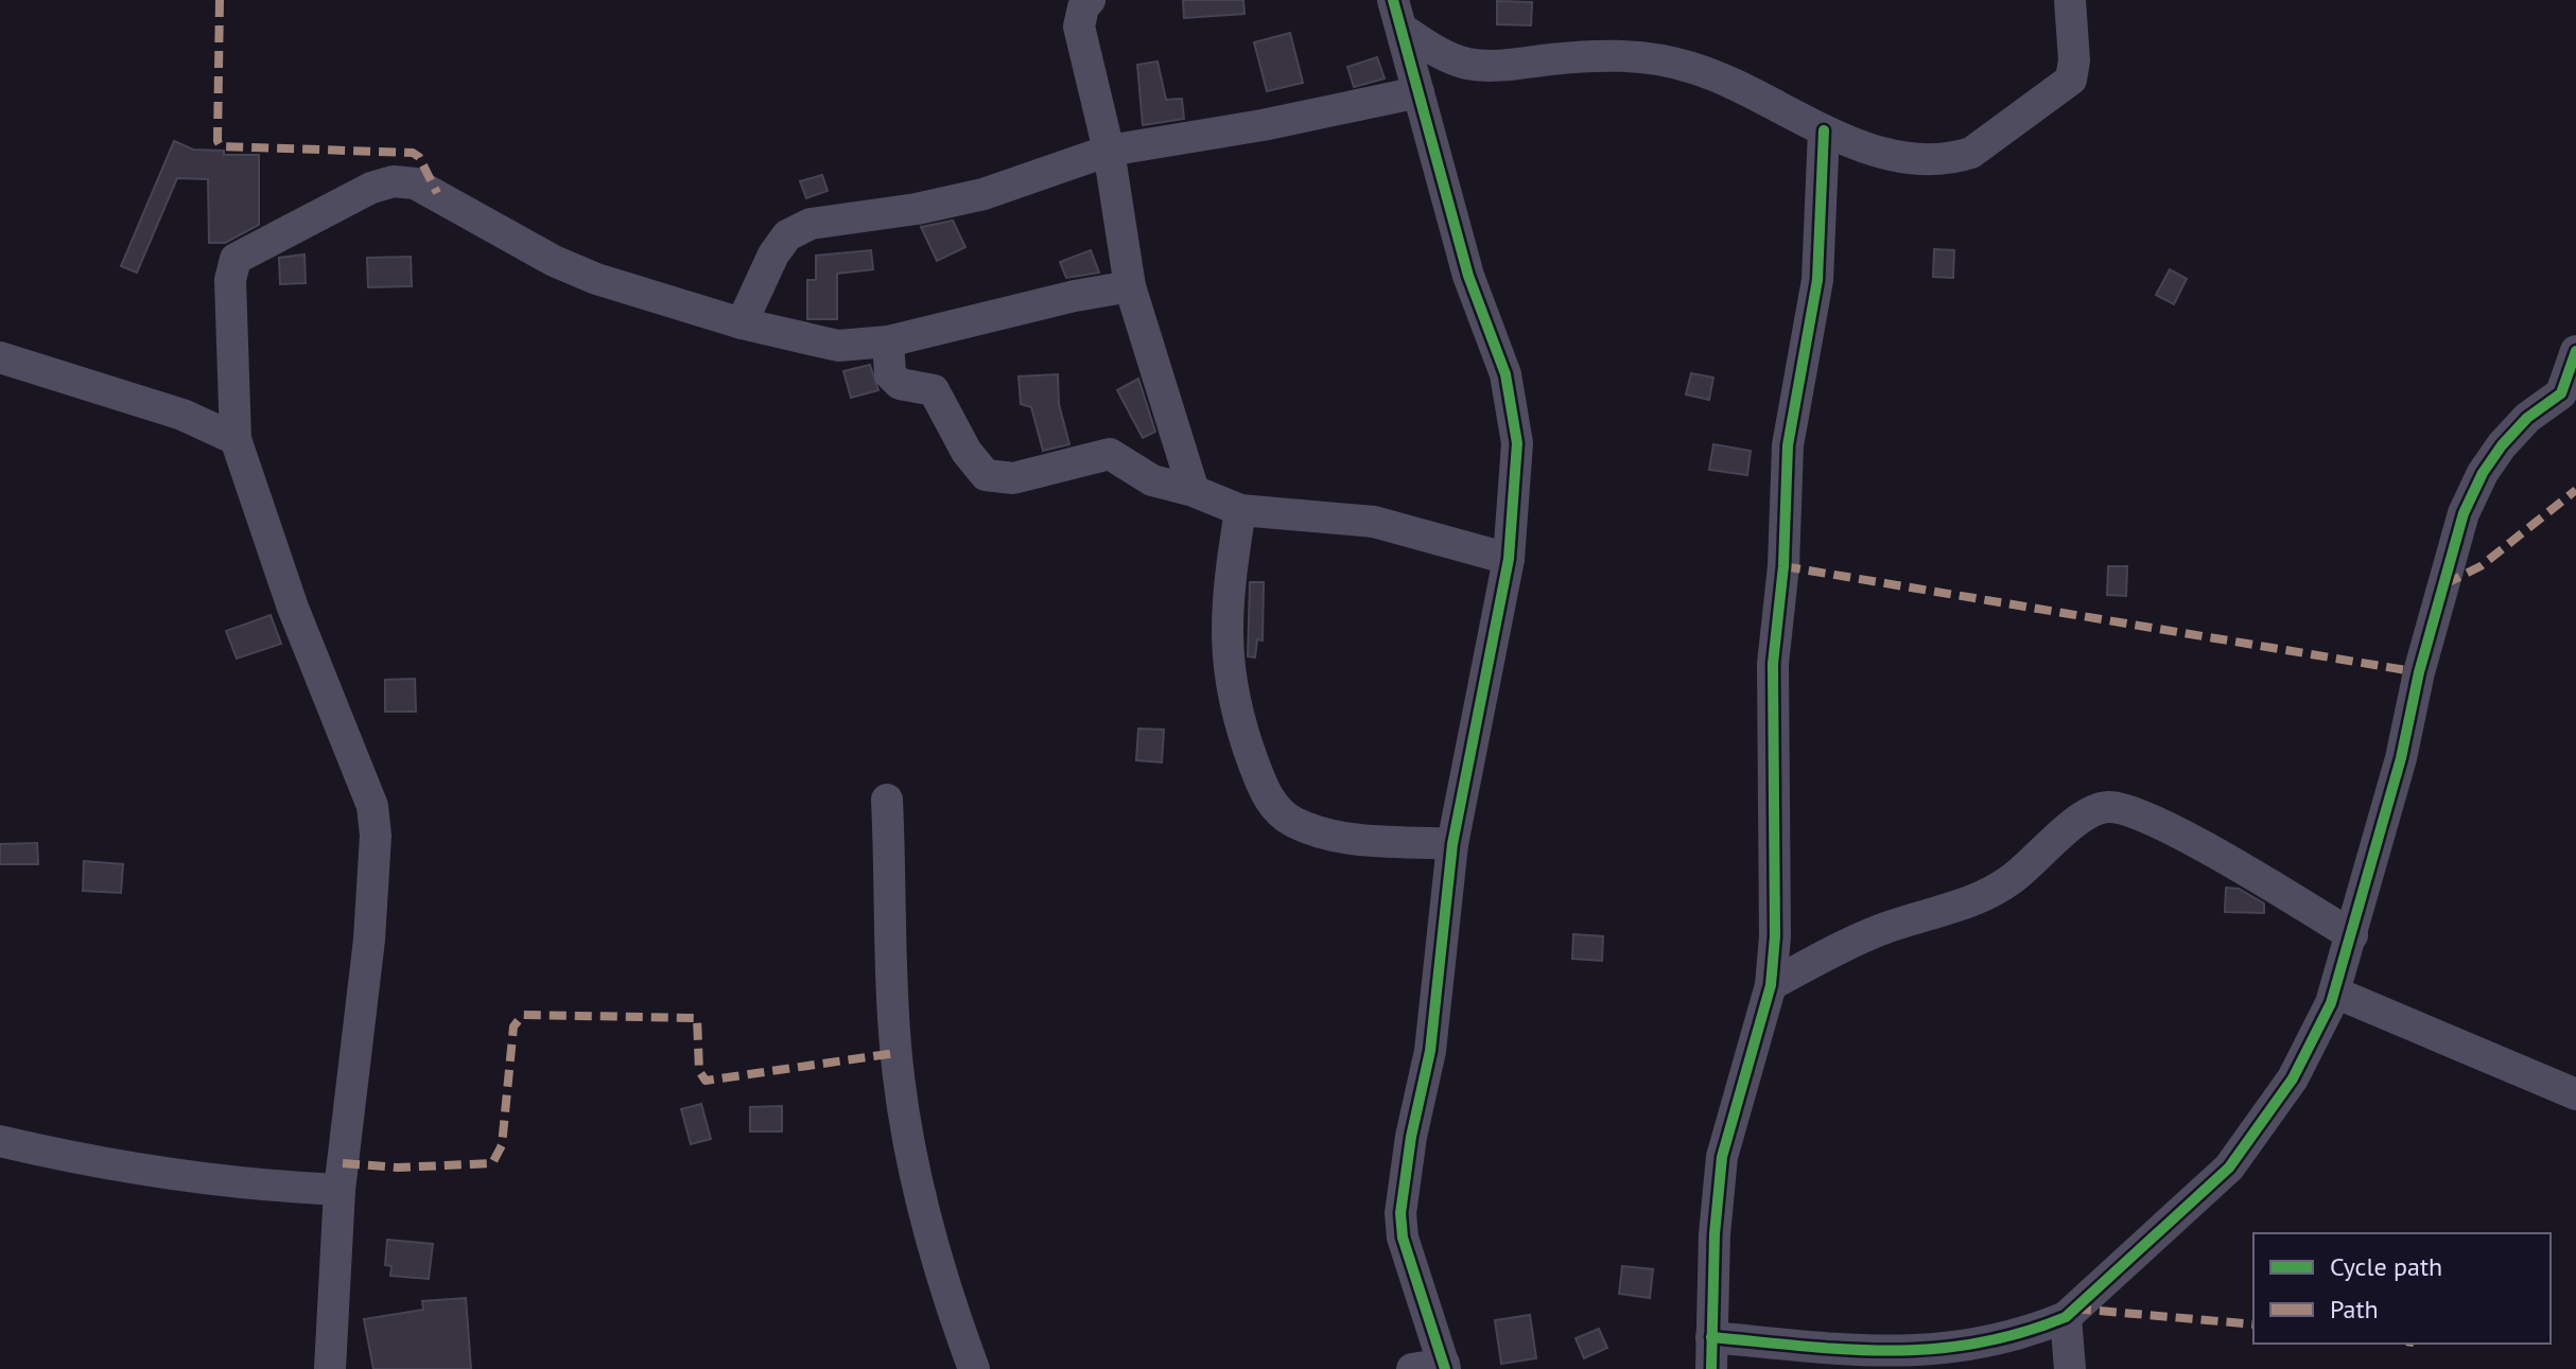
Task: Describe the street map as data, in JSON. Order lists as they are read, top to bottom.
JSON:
{
  "legend": ["Cycle path", "Path"]
}
